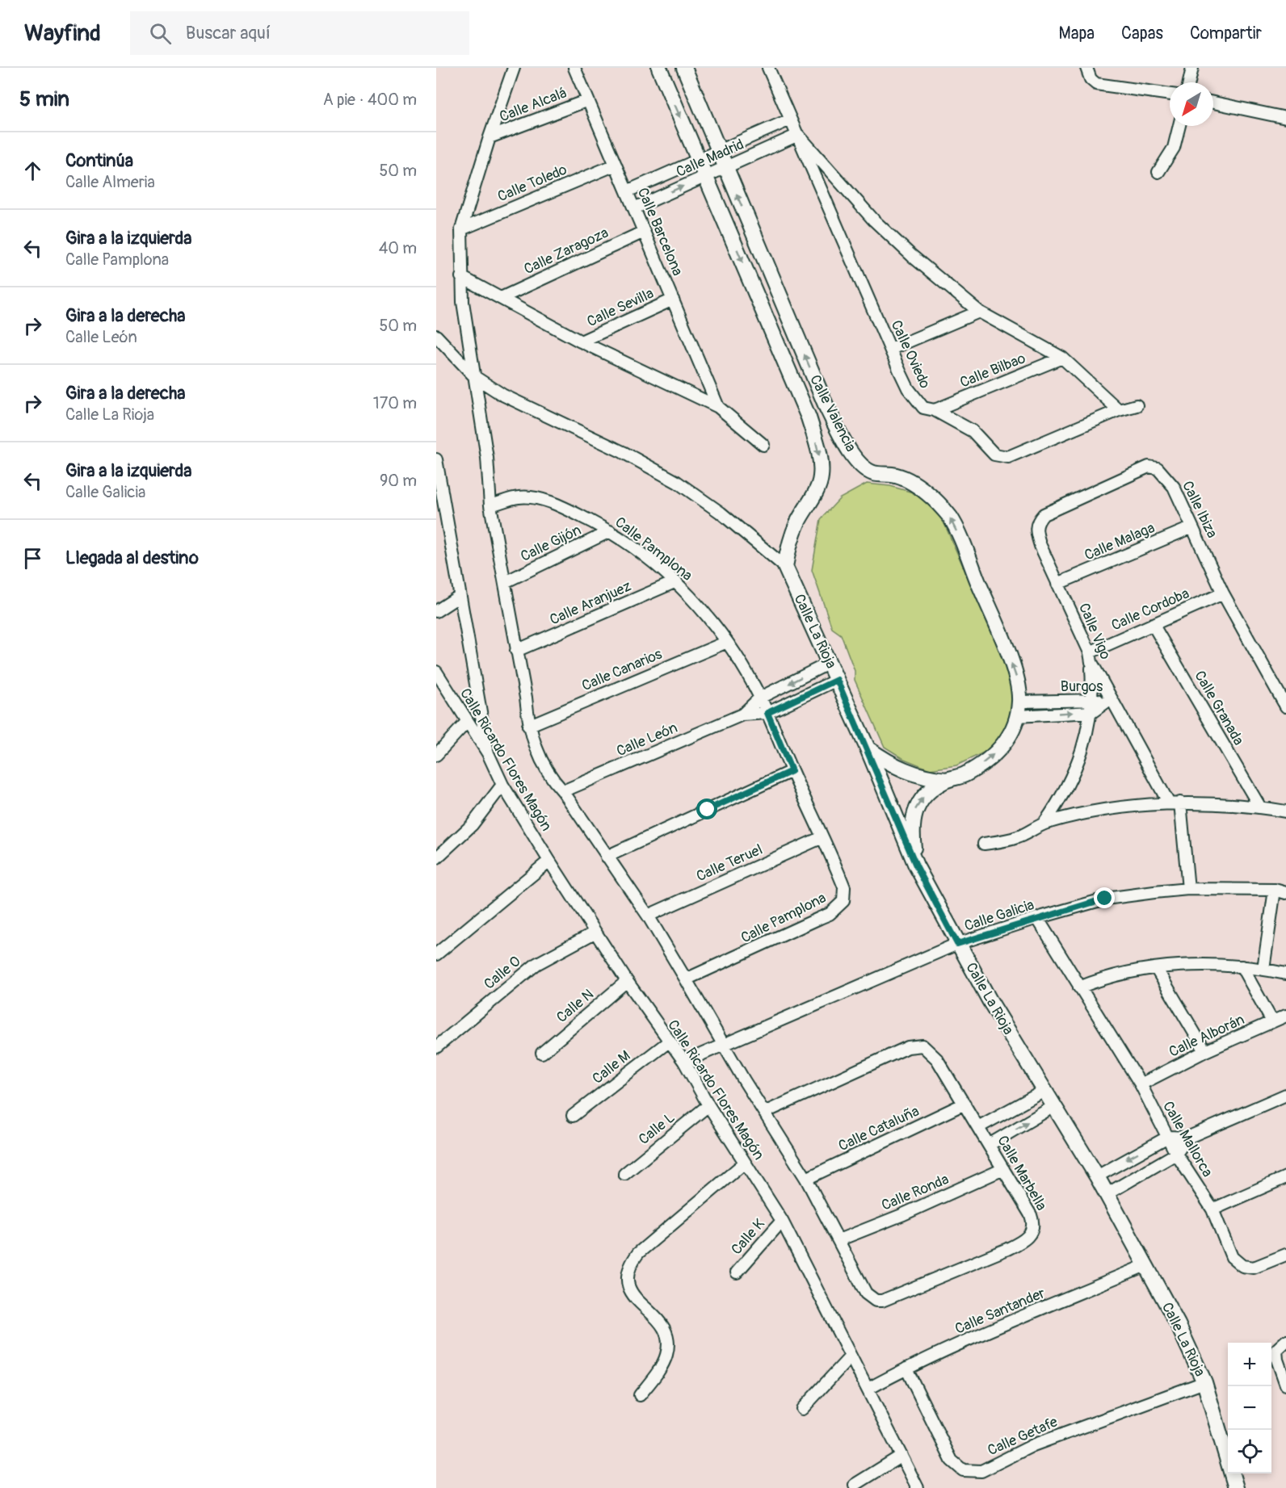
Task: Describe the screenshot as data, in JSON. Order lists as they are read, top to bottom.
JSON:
{
  "streets": {
    "street": [
      "Calle Alcalá",
      "Calle Madrid",
      "Calle Toledo",
      "Calle Barcelona",
      "Calle Zaragoza",
      "Calle Sevilla",
      "Calle Oviedo",
      "Calle Bilbao",
      "Calle Valencia",
      "Calle Ibiza",
      "Calle Malaga",
      "Calle Gijón",
      "Calle Pamplona",
      "Calle Aranjuez",
      "Calle Cordoba",
      "Calle La Rioja",
      "Calle Vigo",
      "Calle Canarios",
      "Burgos",
      "Calle Granada",
      "Calle León",
      "Calle Ricardo Flores Magón",
      "Calle Teruel",
      "Calle Galicia",
      "Calle O",
      "Calle N",
      "Calle Alborán",
      "Calle M",
      "Calle L",
      "Calle Cataluña",
      "Calle Mallorca",
      "Calle Marbella",
      "Calle Ronda",
      "Calle K",
      "Calle Santander",
      "Calle Getafe"
    ]
  },
  "crossings": [
    ["Calle Alcalá", "Calle Barcelona"],
    ["Calle Madrid", "Calle Barcelona"],
    ["Calle Madrid", "Calle Oviedo"],
    ["Calle Madrid", "Calle Valencia"],
    ["Calle Toledo", "Calle Barcelona"],
    ["Calle Barcelona", "Calle Zaragoza"],
    ["Calle Barcelona", "Calle Sevilla"],
    ["Calle Oviedo", "Calle Bilbao"],
    ["Calle Valencia", "Calle La Rioja"],
    ["Calle Valencia", "Burgos"],
    ["Calle Ibiza", "Calle Malaga"],
    ["Calle Ibiza", "Calle Cordoba"],
    ["Calle Ibiza", "Calle Vigo"],
    ["Calle Malaga", "Calle Vigo"],
    ["Calle Gijón", "Calle Pamplona"],
    ["Calle Pamplona", "Calle Aranjuez"],
    ["Calle Pamplona", "Calle Canarios"],
    ["Calle Pamplona", "Calle León"],
    ["Calle Pamplona", "Calle Teruel"],
    ["Calle Pamplona", "Calle Marbella"],
    ["Calle Cordoba", "Calle Vigo"],
    ["Calle Cordoba", "Calle Granada"],
    ["Calle La Rioja", "Calle León"],
    ["Calle La Rioja", "Calle Galicia"],
    ["Calle La Rioja", "Calle Santander"],
    ["Calle La Rioja", "Calle Getafe"],
    ["Calle Vigo", "Burgos"],
    ["Calle Ricardo Flores Magón", "Calle Galicia"],
    ["Calle Ricardo Flores Magón", "Calle O"],
    ["Calle Ricardo Flores Magón", "Calle N"],
    ["Calle Ricardo Flores Magón", "Calle M"],
    ["Calle Ricardo Flores Magón", "Calle L"],
    ["Calle Ricardo Flores Magón", "Calle K"],
    ["Calle Ricardo Flores Magón", "Calle Santander"],
    ["Calle Galicia", "Calle Mallorca"],
    ["Calle Galicia", "Calle Marbella"],
    ["Calle Alborán", "Calle Mallorca"],
    ["Calle Cataluña", "Calle Marbella"],
    ["Calle Marbella", "Calle Ronda"],
    ["Calle Santander", "Calle Getafe"]
  ],
  "north": "bottom left",
  "page": {
    "header": "Wayfind",
    "search": "Buscar aquí",
    "nav": ["Mapa", "Capas", "Compartir"],
    "heading": ["5 min", "A pie · 400 m"],
    "list": [
      ["Continúa", "Calle Almeria", "50 m"],
      ["Gira a la izquierda", "Calle Pamplona", "40 m"],
      ["Gira a la derecha", "Calle León", "50 m"],
      ["Gira a la derecha", "Calle La Rioja", "170 m"],
      ["Gira a la izquierda", "Calle Galicia", "90 m"],
      "Llegada al destino"
    ],
    "map_buttons": ["+", "−"]
  }
}
